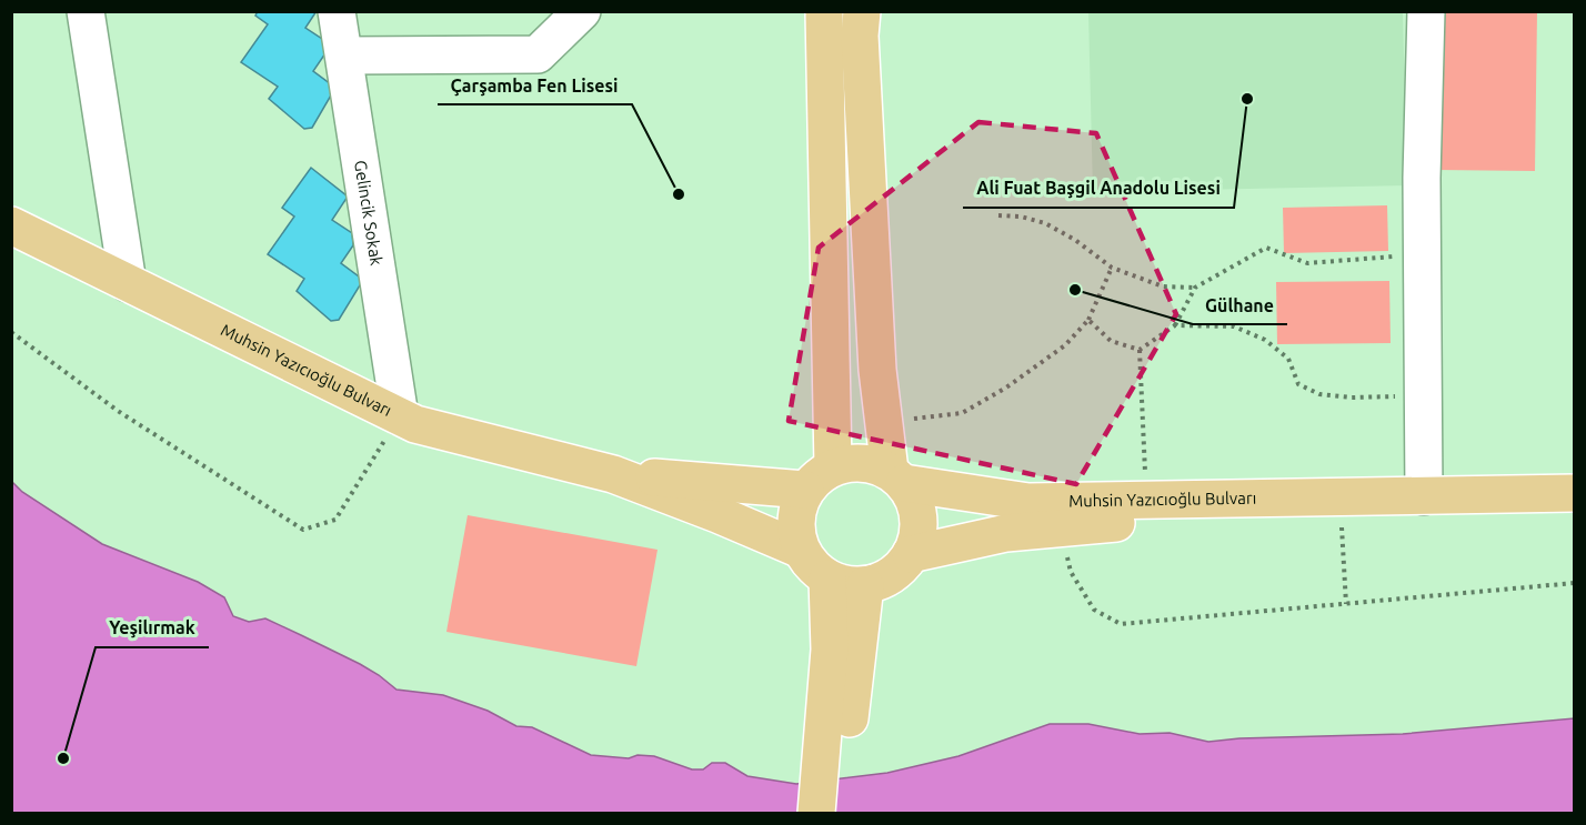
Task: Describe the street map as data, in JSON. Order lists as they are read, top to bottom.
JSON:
{
  "streets": {
    "main road": ["Muhsin Yazıcıoğlu Bulvarı"],
    "street": ["Gelincik Sokak"]
  },
  "crossings": [
    ["Gelincik Sokak", "Muhsin Yazıcıoğlu Bulvarı"]
  ],
  "places": [
    "Ali Fuat Başgil Anadolu Lisesi",
    "Çarşamba Fen Lisesi",
    "Gülhane",
    "Yeşilırmak"
  ]
}
